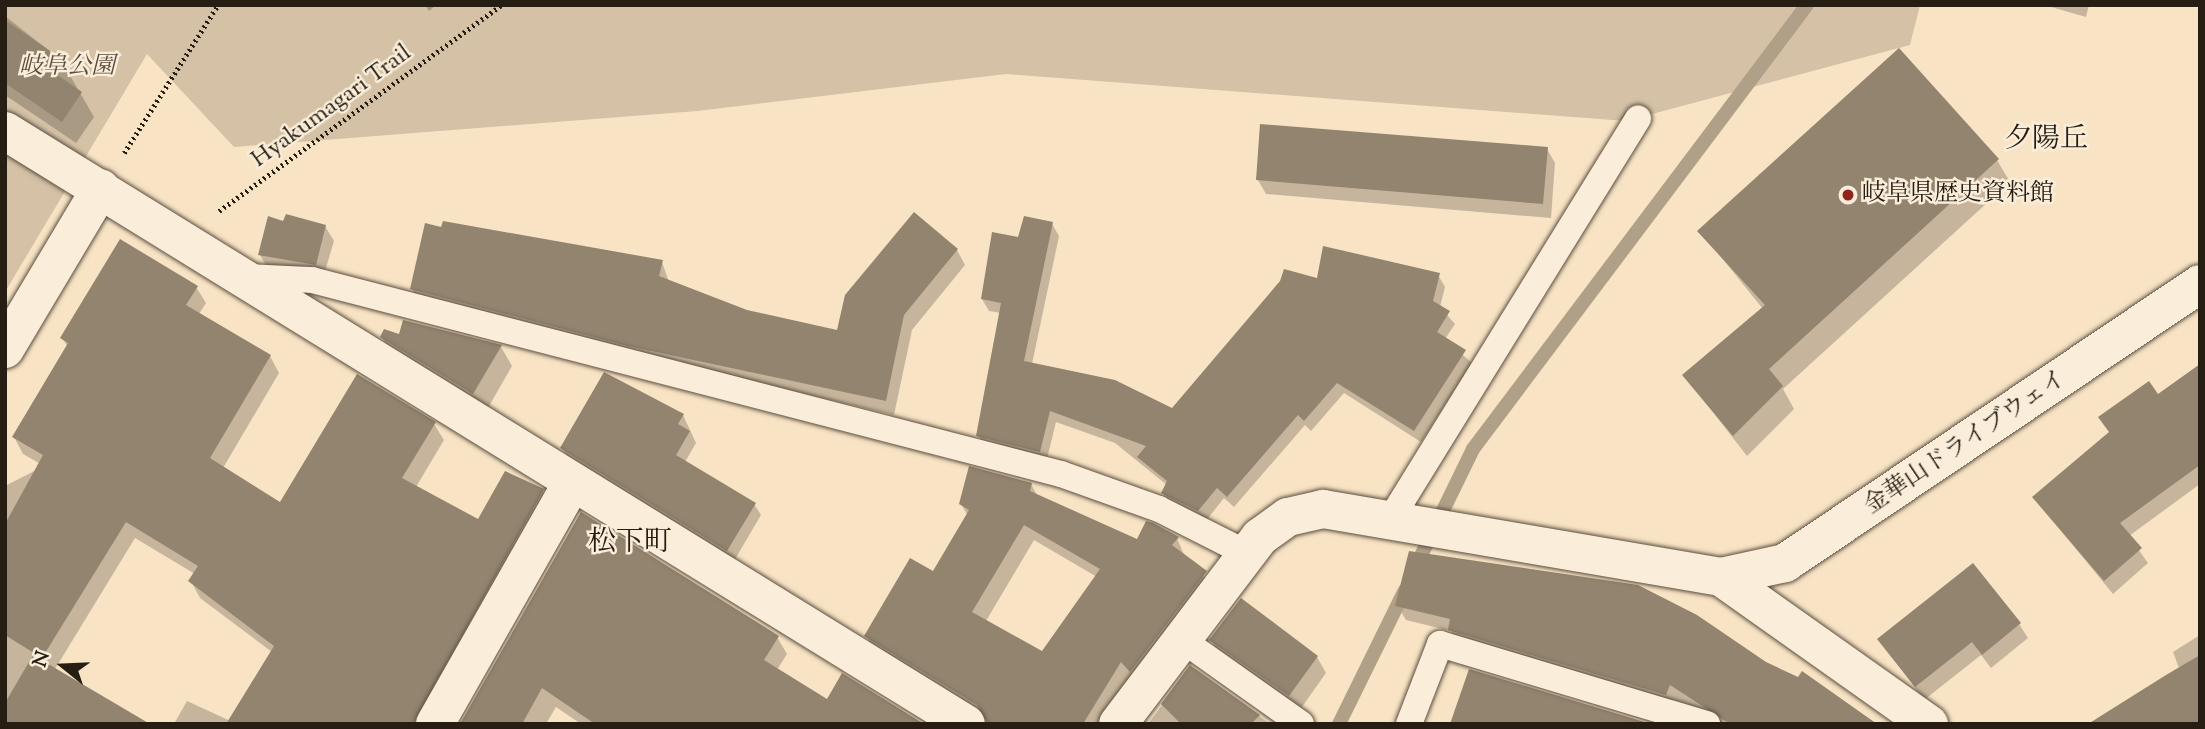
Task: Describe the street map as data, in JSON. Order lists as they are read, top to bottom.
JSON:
{
  "streets": {
    "street": ["金華山ドライブウェイ"],
    "path": ["Hyakumagari Trail"]
  },
  "districts": ["夕陽丘", "松下町"],
  "parks": ["岐阜公園"],
  "places": ["岐阜県歴史資料館"],
  "north": "left"
}
